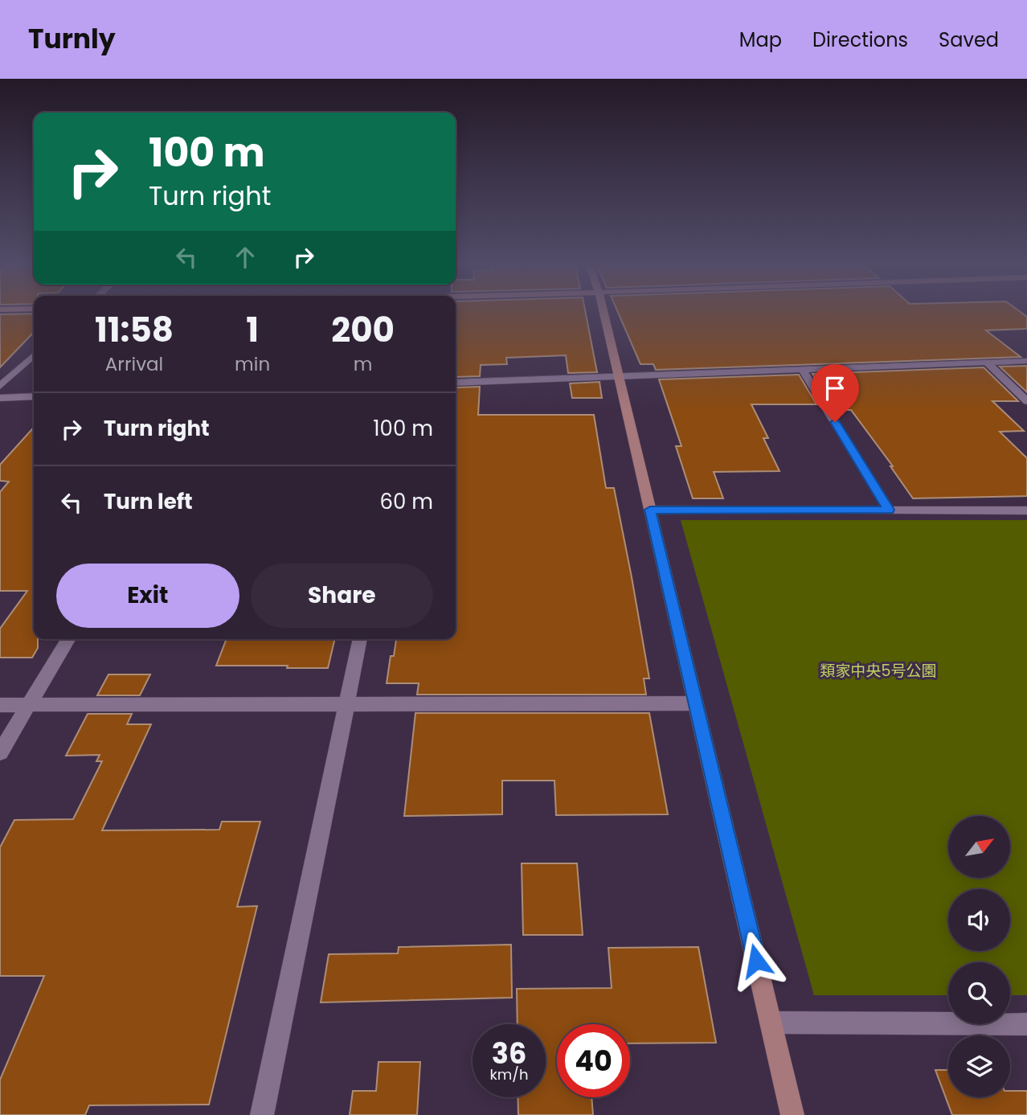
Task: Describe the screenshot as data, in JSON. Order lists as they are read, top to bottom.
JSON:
{
  "parks": ["類家中央5号公園"],
  "north": "top right",
  "page": {
    "header": "Turnly",
    "nav": ["Map", "Directions", "Saved"],
    "turn": ["100 m", "Turn right"],
    "eta": [
      "11:58",
      "Arrival",
      "1",
      "min",
      "200",
      "m"
    ],
    "list": [
      {
        "name": "Turn right",
        "value": "100 m"
      },
      {
        "name": "Turn left",
        "value": "60 m"
      }
    ],
    "buttons": ["Exit", "Share"],
    "speed": "36 km/h",
    "limit": "40"
  }
}
